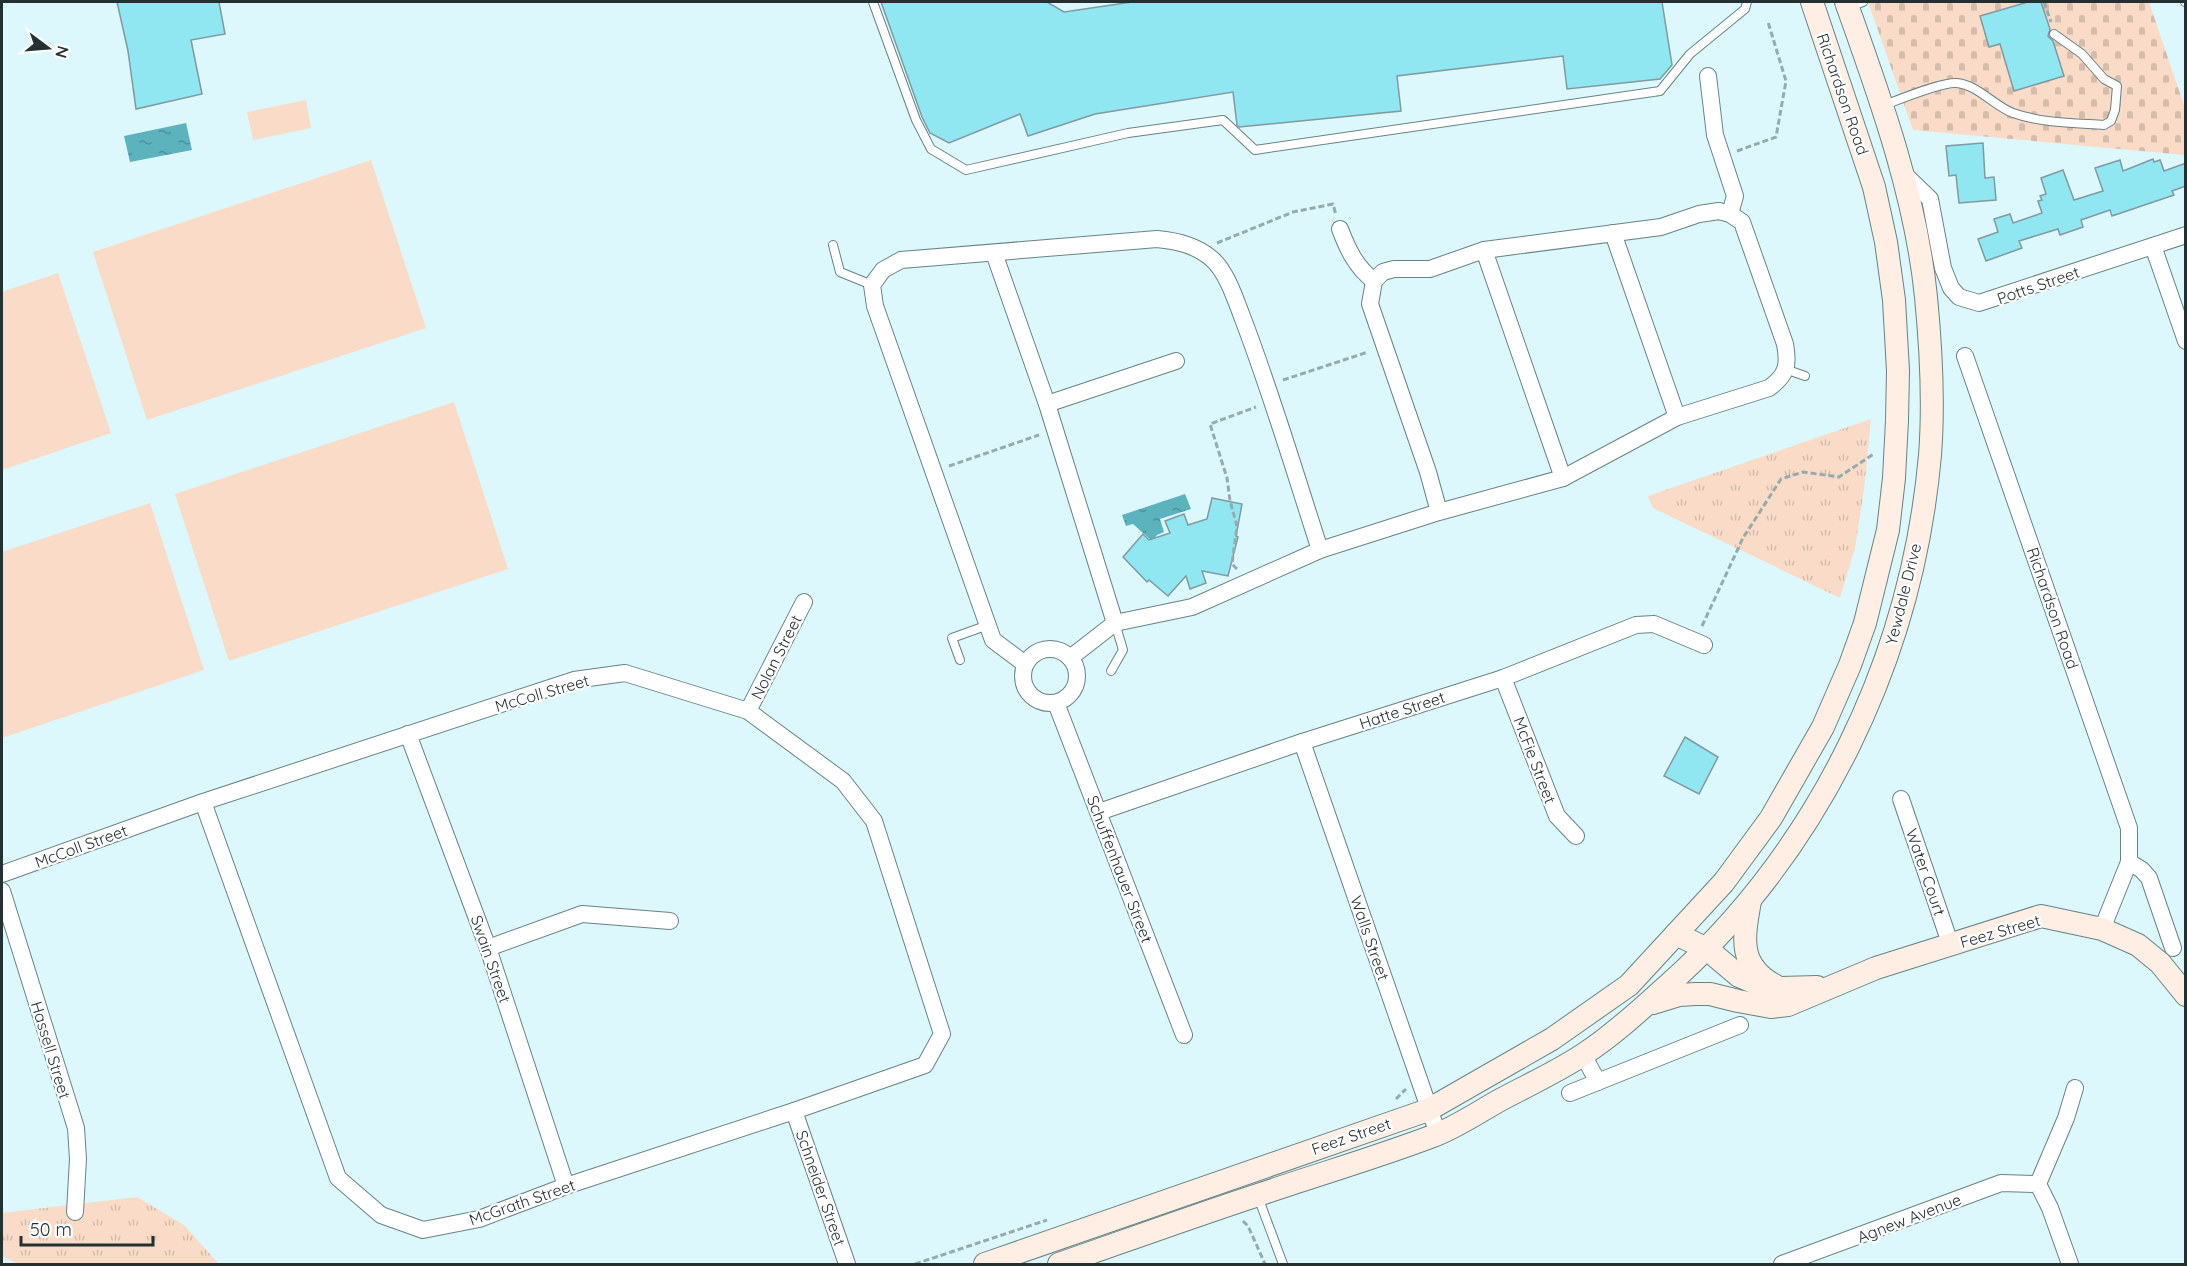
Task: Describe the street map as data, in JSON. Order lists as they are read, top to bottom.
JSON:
{
  "streets": {
    "main road": ["Richardson Road", "Yewdale Drive", "Feez Street"],
    "street": [
      "Potts Street",
      "Nolan Street",
      "McColl Street",
      "Hatte Street",
      "McFie Street",
      "Schuffenhauer Street",
      "Water Court",
      "Walls Street",
      "Swain Street",
      "Hassell Street",
      "Schneider Street",
      "McGrath Street",
      "Agnew Avenue"
    ]
  },
  "crossings": [
    ["Richardson Road", "Potts Street"],
    ["Richardson Road", "Yewdale Drive"],
    ["Richardson Road", "Feez Street"],
    ["Potts Street", "Yewdale Drive"],
    ["Yewdale Drive", "Feez Street"],
    ["Nolan Street", "McColl Street"],
    ["McColl Street", "Swain Street"],
    ["McColl Street", "McGrath Street"],
    ["Hatte Street", "McFie Street"],
    ["Hatte Street", "Schuffenhauer Street"],
    ["Hatte Street", "Walls Street"],
    ["Water Court", "Feez Street"],
    ["Feez Street", "Walls Street"],
    ["Swain Street", "McGrath Street"],
    ["Schneider Street", "McGrath Street"]
  ],
  "scale_bar": "50 m",
  "north": "right"
}
